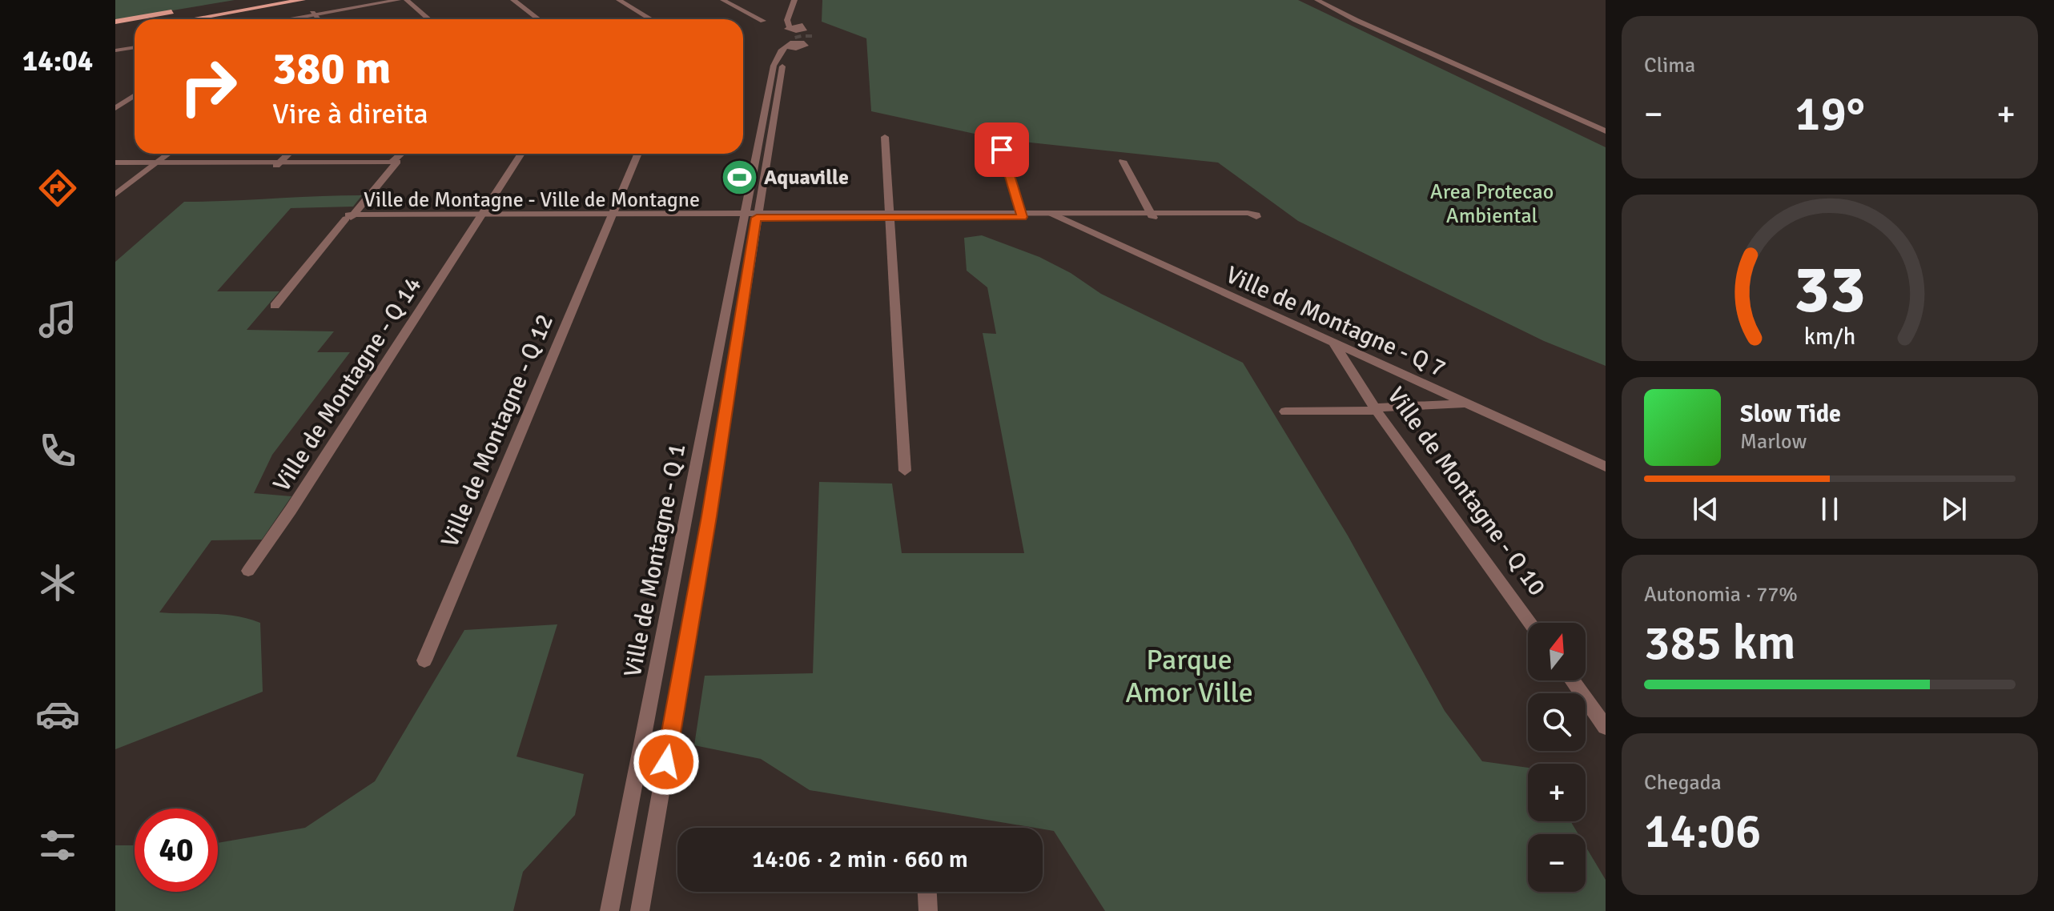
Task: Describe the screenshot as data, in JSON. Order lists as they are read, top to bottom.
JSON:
{
  "streets": {
    "street": [
      "Ville de Montagne - Ville de Montagne",
      "Ville de Montagne - Q 7",
      "Ville de Montagne - Q 14",
      "Ville de Montagne - Q 12",
      "Ville de Montagne - Q 10",
      "Ville de Montagne - Q 1"
    ]
  },
  "crossings": [
    ["Ville de Montagne - Ville de Montagne", "Ville de Montagne - Q 7"],
    ["Ville de Montagne - Ville de Montagne", "Ville de Montagne - Q 14"],
    ["Ville de Montagne - Ville de Montagne", "Ville de Montagne - Q 12"],
    ["Ville de Montagne - Ville de Montagne", "Ville de Montagne - Q 1"],
    ["Ville de Montagne - Q 7", "Ville de Montagne - Q 10"]
  ],
  "parks": ["Area Protecao Ambiental", "Parque Amor Ville"],
  "places": {
    "sports": ["Aquaville"]
  },
  "north": "top",
  "page": {
    "tabs": "14:04",
    "tile": [
      "Clima",
      ["Autonomia · 77%", "385 km"],
      ["Chegada", "14:06"]
    ],
    "turn": ["380 m", "Vire à direita"],
    "heat": ["−", "19°", "+"],
    "song": ["Slow Tide", "Marlow"],
    "map_buttons": ["+", "−"],
    "limit": "40",
    "trip": "14:06 · 2 min · 660 m",
    "gauge": ["33", "km/h"]
  }
}
